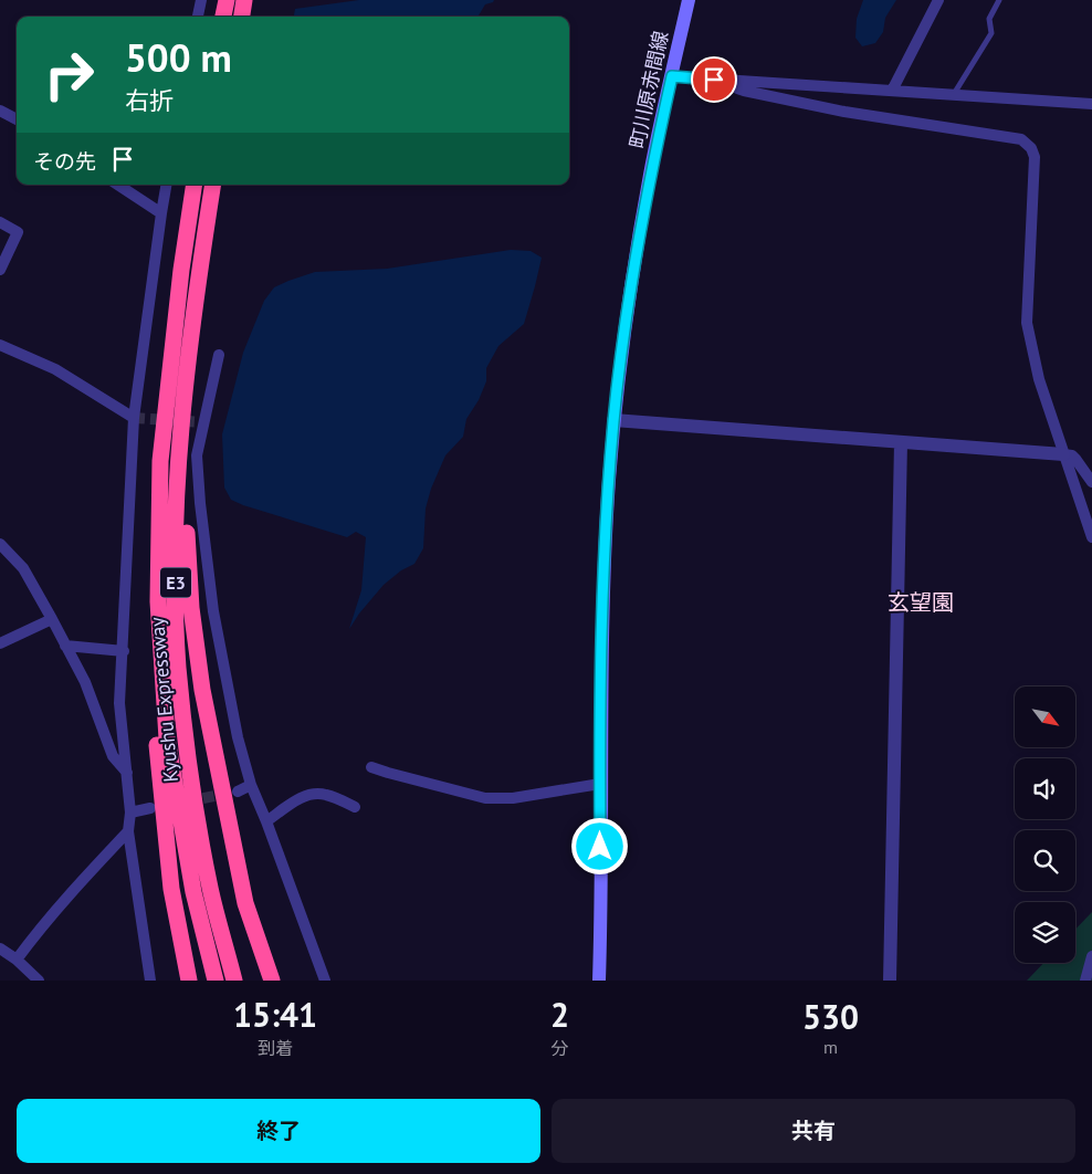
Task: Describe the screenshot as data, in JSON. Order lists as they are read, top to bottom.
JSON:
{
  "streets": {
    "highway": ["E3", "Kyushu Expressway"],
    "main road": ["町川原赤間線"]
  },
  "districts": ["玄望園"],
  "north": "bottom right",
  "page": {
    "turn": ["500 m", "右折"],
    "then": "その先",
    "eta": [
      "15:41",
      "到着",
      "2",
      "分",
      "530",
      "m"
    ],
    "buttons": ["終了", "共有"]
  }
}
